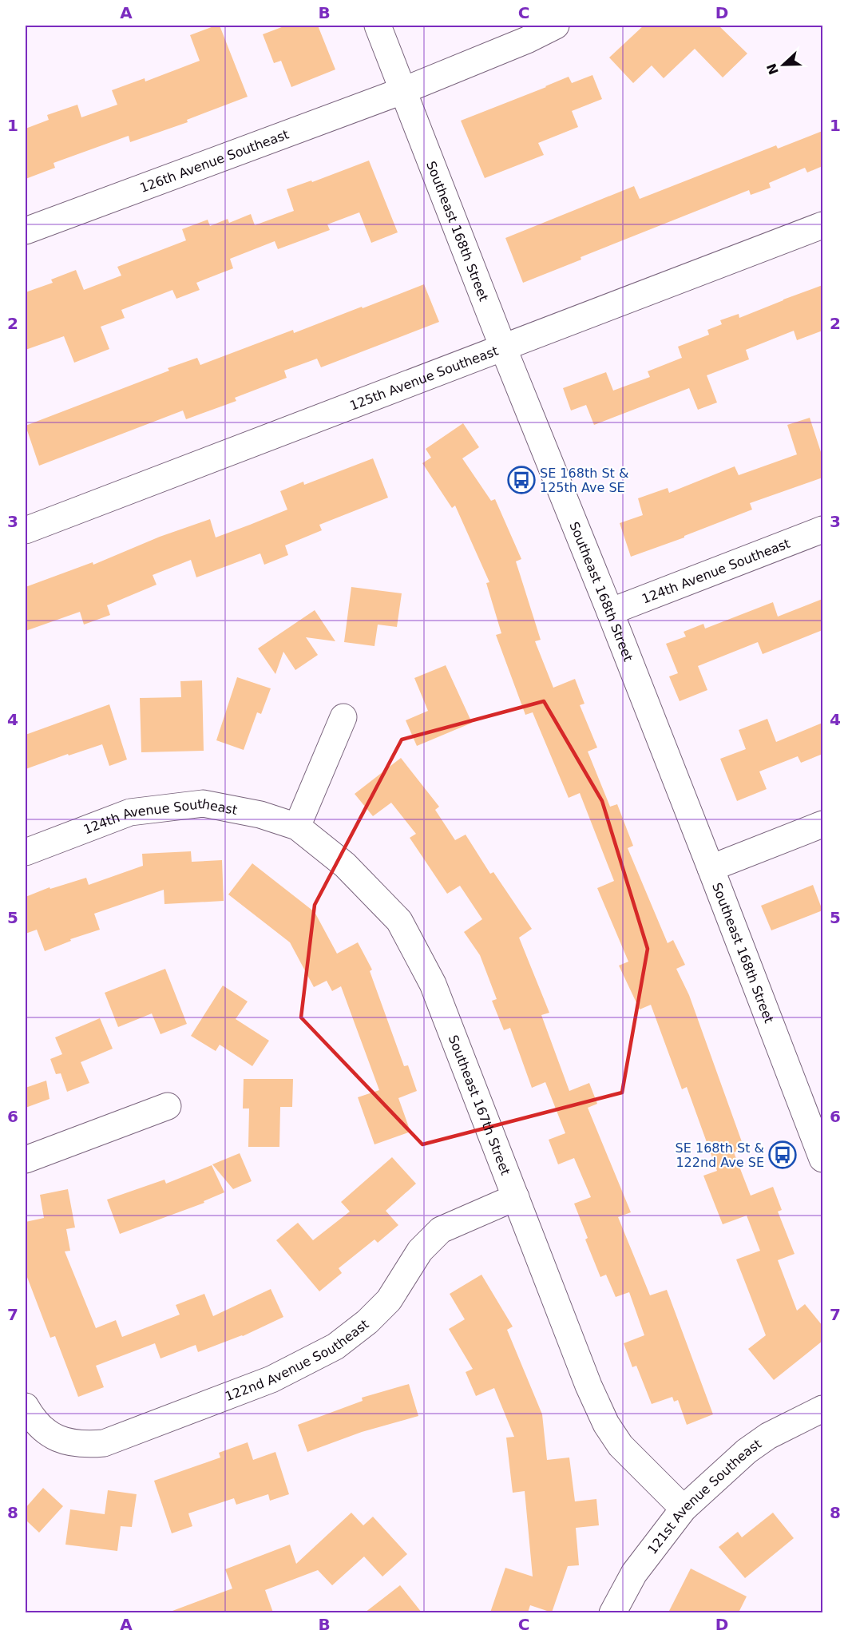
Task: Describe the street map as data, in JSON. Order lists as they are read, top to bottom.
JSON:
{
  "streets": {
    "street": [
      "126th Avenue Southeast",
      "Southeast 168th Street",
      "125th Avenue Southeast",
      "124th Avenue Southeast",
      "Southeast 167th Street",
      "122nd Avenue Southeast",
      "121st Avenue Southeast"
    ]
  },
  "crossings": [
    ["126th Avenue Southeast", "Southeast 168th Street"],
    ["Southeast 168th Street", "125th Avenue Southeast"],
    ["Southeast 168th Street", "124th Avenue Southeast"],
    ["124th Avenue Southeast", "Southeast 167th Street"],
    ["Southeast 167th Street", "122nd Avenue Southeast"],
    ["Southeast 167th Street", "121st Avenue Southeast"]
  ],
  "places": {
    "bus stop": ["SE 168th St & 125th Ave SE", "SE 168th St & 122nd Ave SE"]
  },
  "north": "left",
  "grid": {
    "columns": [
      "A",
      "B",
      "C",
      "D"
    ],
    "rows": [
      "1",
      "2",
      "3",
      "4",
      "5",
      "6",
      "7",
      "8"
    ]
  }
}
